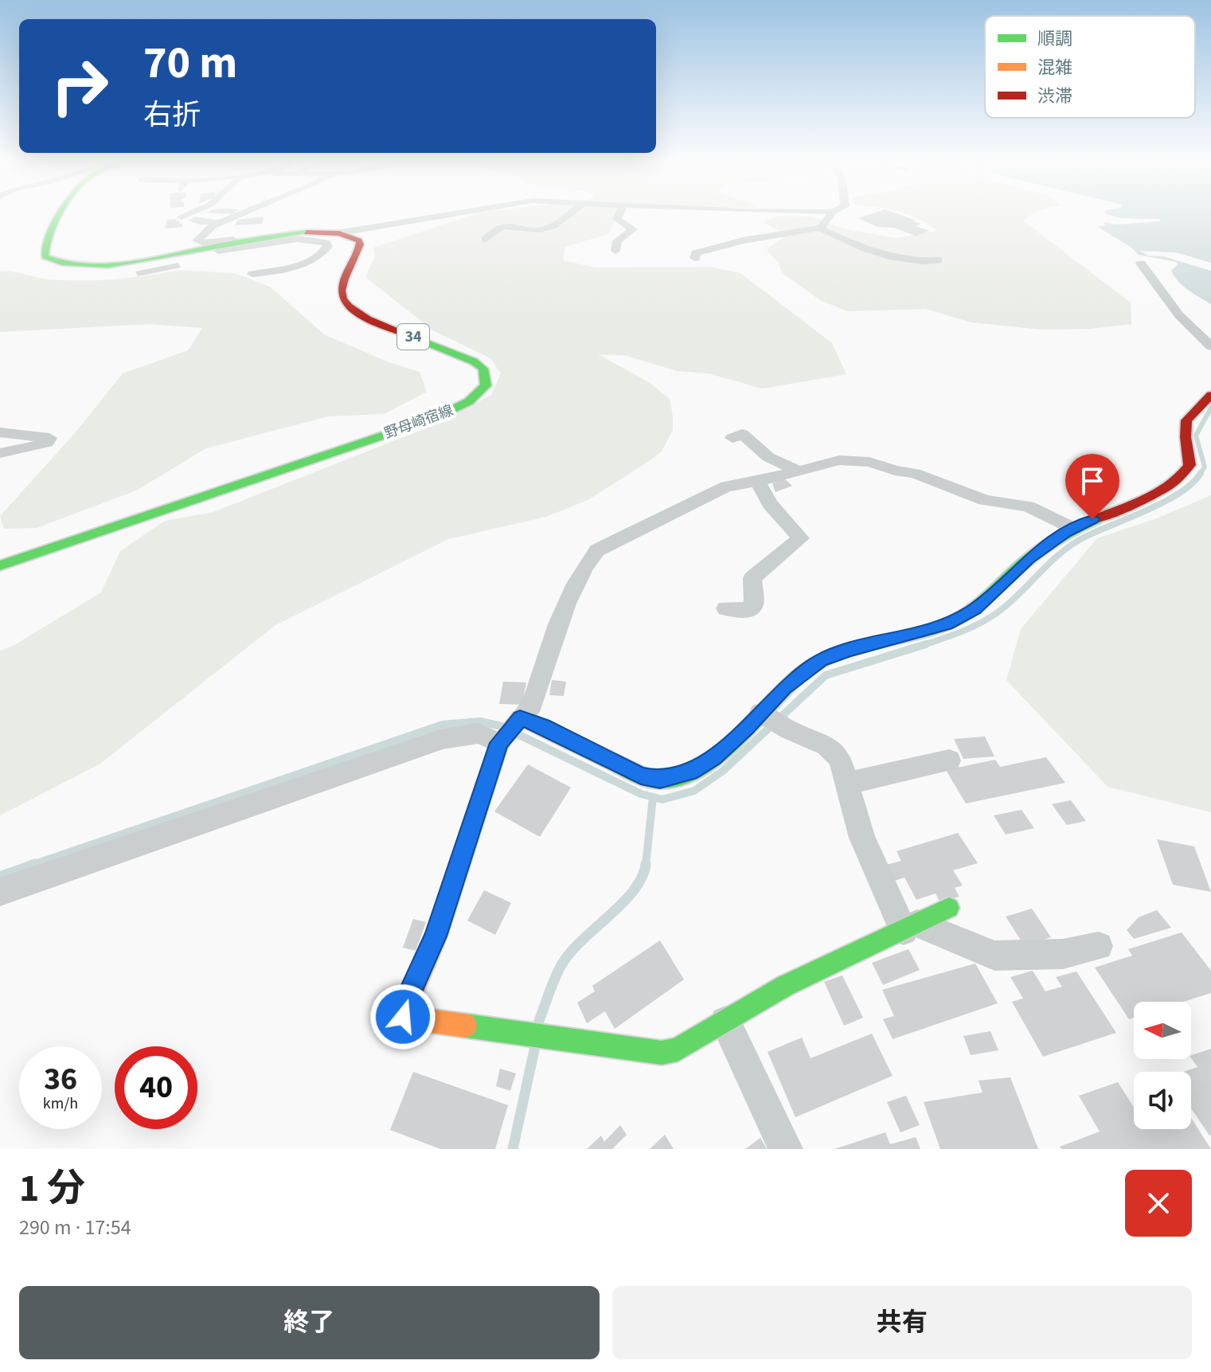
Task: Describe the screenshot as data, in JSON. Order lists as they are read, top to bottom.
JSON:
{
  "streets": {
    "main road": ["34", "野母崎宿線"]
  },
  "legend": ["順調", "混雑", "渋滞"],
  "north": "left",
  "page": {
    "turn": ["70 m", "右折"],
    "speed": "36 km/h",
    "limit": "40",
    "heading": ["1 分", "290 m · 17:54"],
    "buttons": ["終了", "共有"]
  }
}
